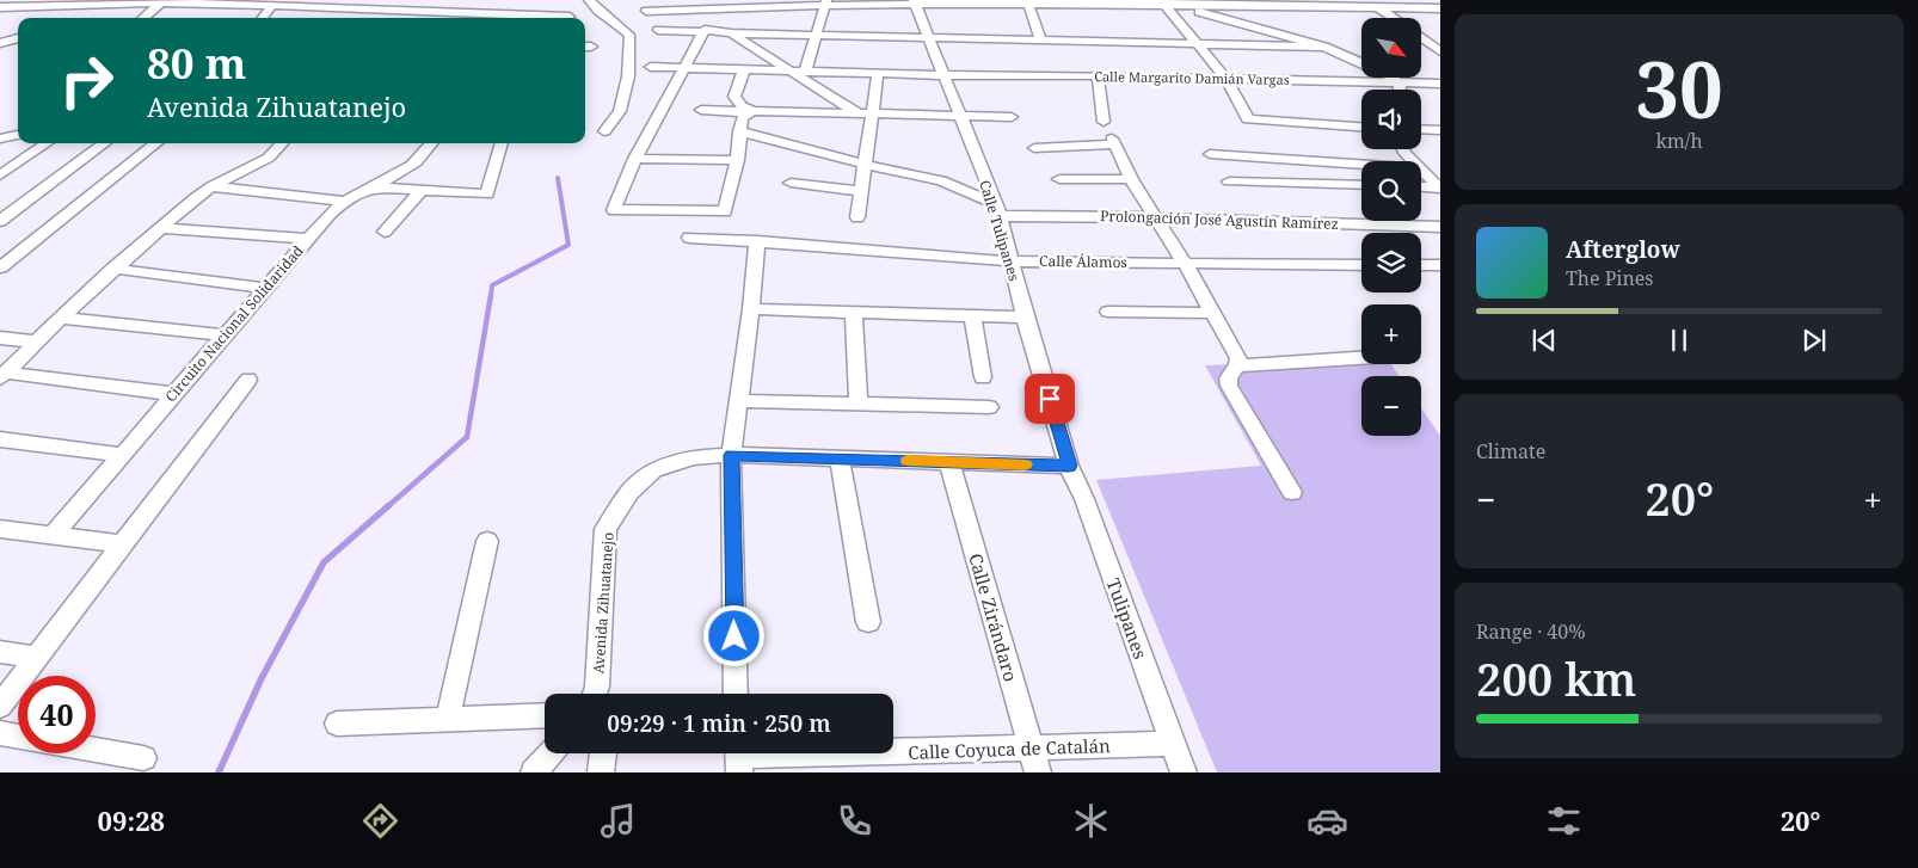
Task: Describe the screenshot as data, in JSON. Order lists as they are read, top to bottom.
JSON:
{
  "streets": {
    "street": [
      "Calle Margarito Damián Vargas",
      "Prolongación José Agustín Ramírez",
      "Calle Tulipanes",
      "Calle Álamos",
      "Circuito Nacional Solidaridad",
      "Avenida Zihuatanejo",
      "Calle Zirándaro",
      "Tulipanes",
      "Calle Coyuca de Catalán"
    ]
  },
  "crossings": [
    ["Calle Margarito Damián Vargas", "Calle Tulipanes"],
    ["Prolongación José Agustín Ramírez", "Calle Tulipanes"],
    ["Calle Tulipanes", "Calle Álamos"],
    ["Calle Tulipanes", "Avenida Zihuatanejo"],
    ["Calle Tulipanes", "Tulipanes"],
    ["Avenida Zihuatanejo", "Calle Zirándaro"],
    ["Avenida Zihuatanejo", "Tulipanes"],
    ["Calle Zirándaro", "Calle Coyuca de Catalán"],
    ["Tulipanes", "Calle Coyuca de Catalán"]
  ],
  "north": "bottom right",
  "page": {
    "tile": [
      ["30", "km/h"],
      "Climate",
      ["Range · 40%", "200 km"]
    ],
    "map_buttons": ["+", "−"],
    "turn": ["80 m", "Avenida Zihuatanejo"],
    "song": ["Afterglow", "The Pines"],
    "heat": ["−", "20°", "+"],
    "limit": "40",
    "trip": "09:29 · 1 min · 250 m",
    "tabs": ["09:28", "20°"]
  }
}
